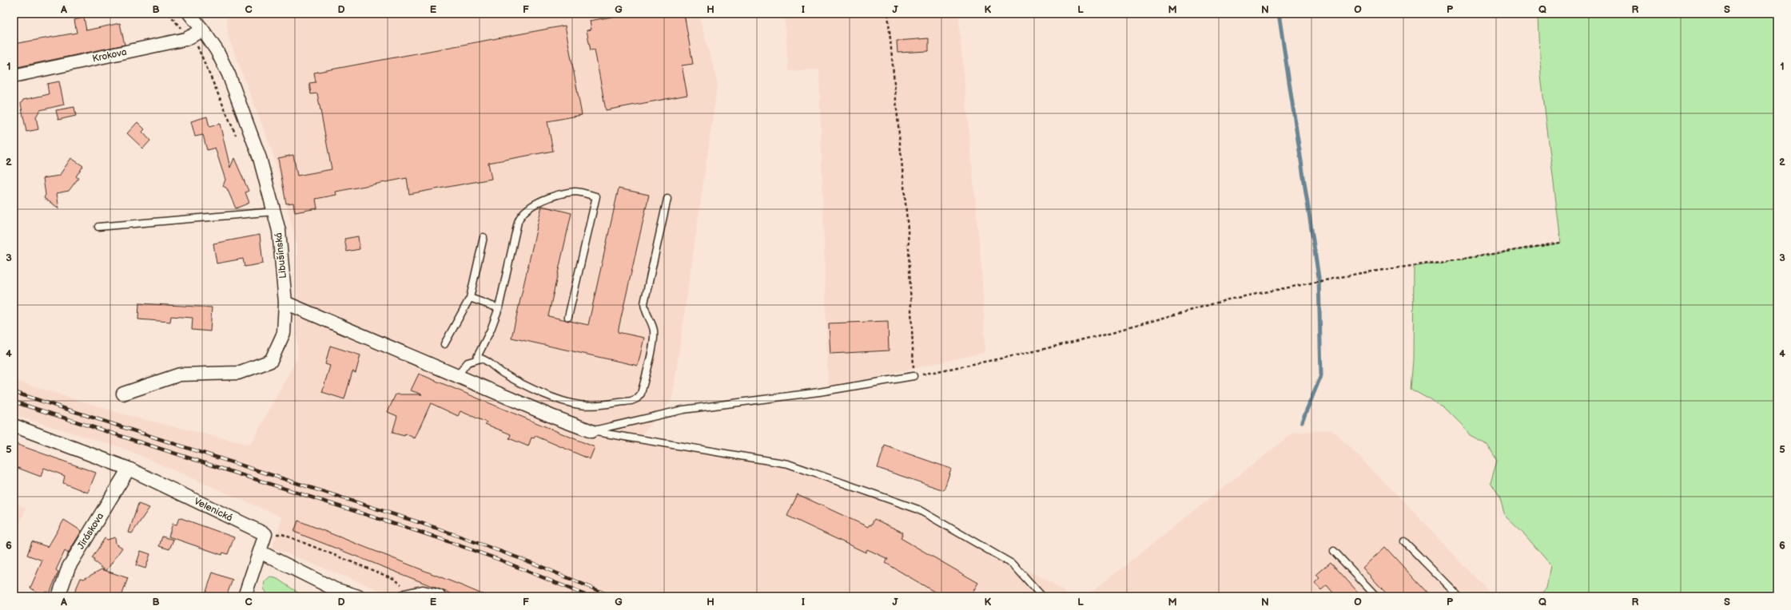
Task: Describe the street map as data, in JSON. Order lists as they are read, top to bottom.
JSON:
{
  "streets": {
    "street": [
      "Krokova",
      "Libušínská",
      "Velenická",
      "Jiráskova"
    ]
  },
  "crossings": [
    ["Krokova", "Libušínská"],
    ["Velenická", "Jiráskova"]
  ],
  "grid": {
    "columns": [
      "A",
      "B",
      "C",
      "D",
      "E",
      "F",
      "G",
      "H",
      "I",
      "J",
      "K",
      "L",
      "M",
      "N",
      "O",
      "P",
      "Q",
      "R",
      "S"
    ],
    "rows": [
      "1",
      "2",
      "3",
      "4",
      "5",
      "6"
    ]
  }
}
